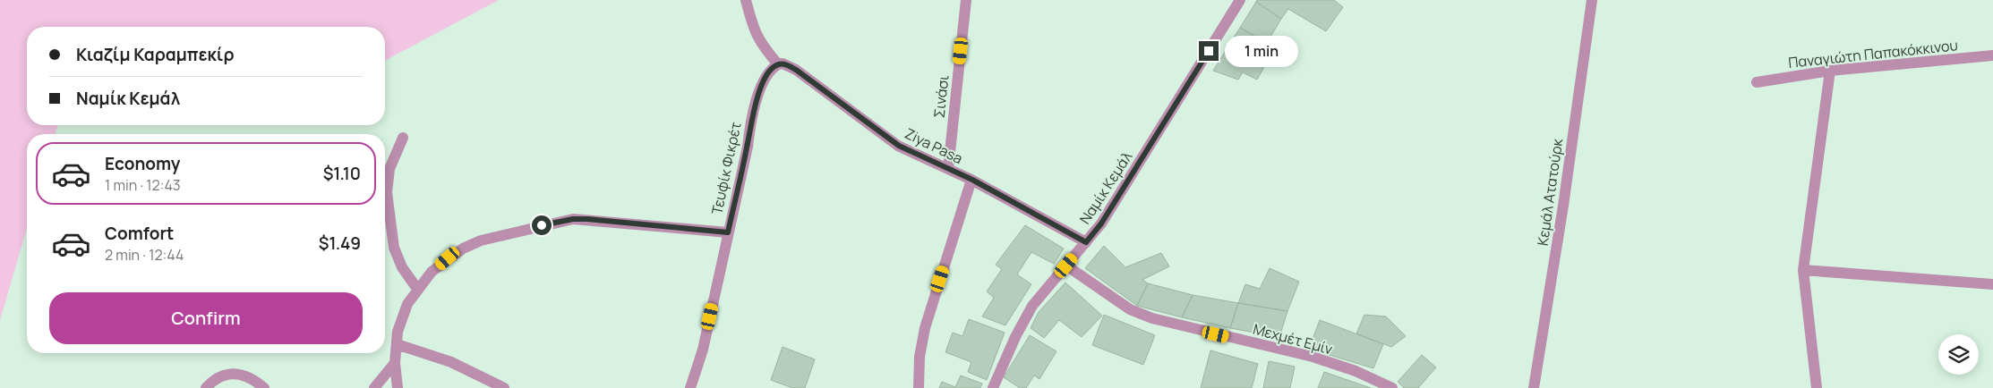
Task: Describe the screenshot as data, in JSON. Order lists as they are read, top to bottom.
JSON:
{
  "streets": {
    "street": [
      "Παναγιώτη Παπακόκκινου",
      "Σινάσι",
      "Ziya Pasa",
      "Τευφίκ Φικρέτ",
      "Ναμίκ Κεμάλ",
      "Κεμάλ Ατατούρκ",
      "Μεχμέτ Εμίν"
    ]
  },
  "crossings": [
    ["Σινάσι", "Ziya Pasa"],
    ["Ziya Pasa", "Τευφίκ Φικρέτ"],
    ["Ziya Pasa", "Ναμίκ Κεμάλ"],
    ["Ναμίκ Κεμάλ", "Μεχμέτ Εμίν"]
  ],
  "page": {
    "banner": ["Κιαζίμ Καραμπεκίρ", "Ναμίκ Κεμάλ"],
    "bubble": "1 min",
    "list": [
      {
        "name": "Economy",
        "note": "1 min · 12:43",
        "value": "$1.10"
      },
      {
        "name": "Comfort",
        "note": "2 min · 12:44",
        "value": "$1.49"
      }
    ],
    "buttons": "Confirm"
  }
}
